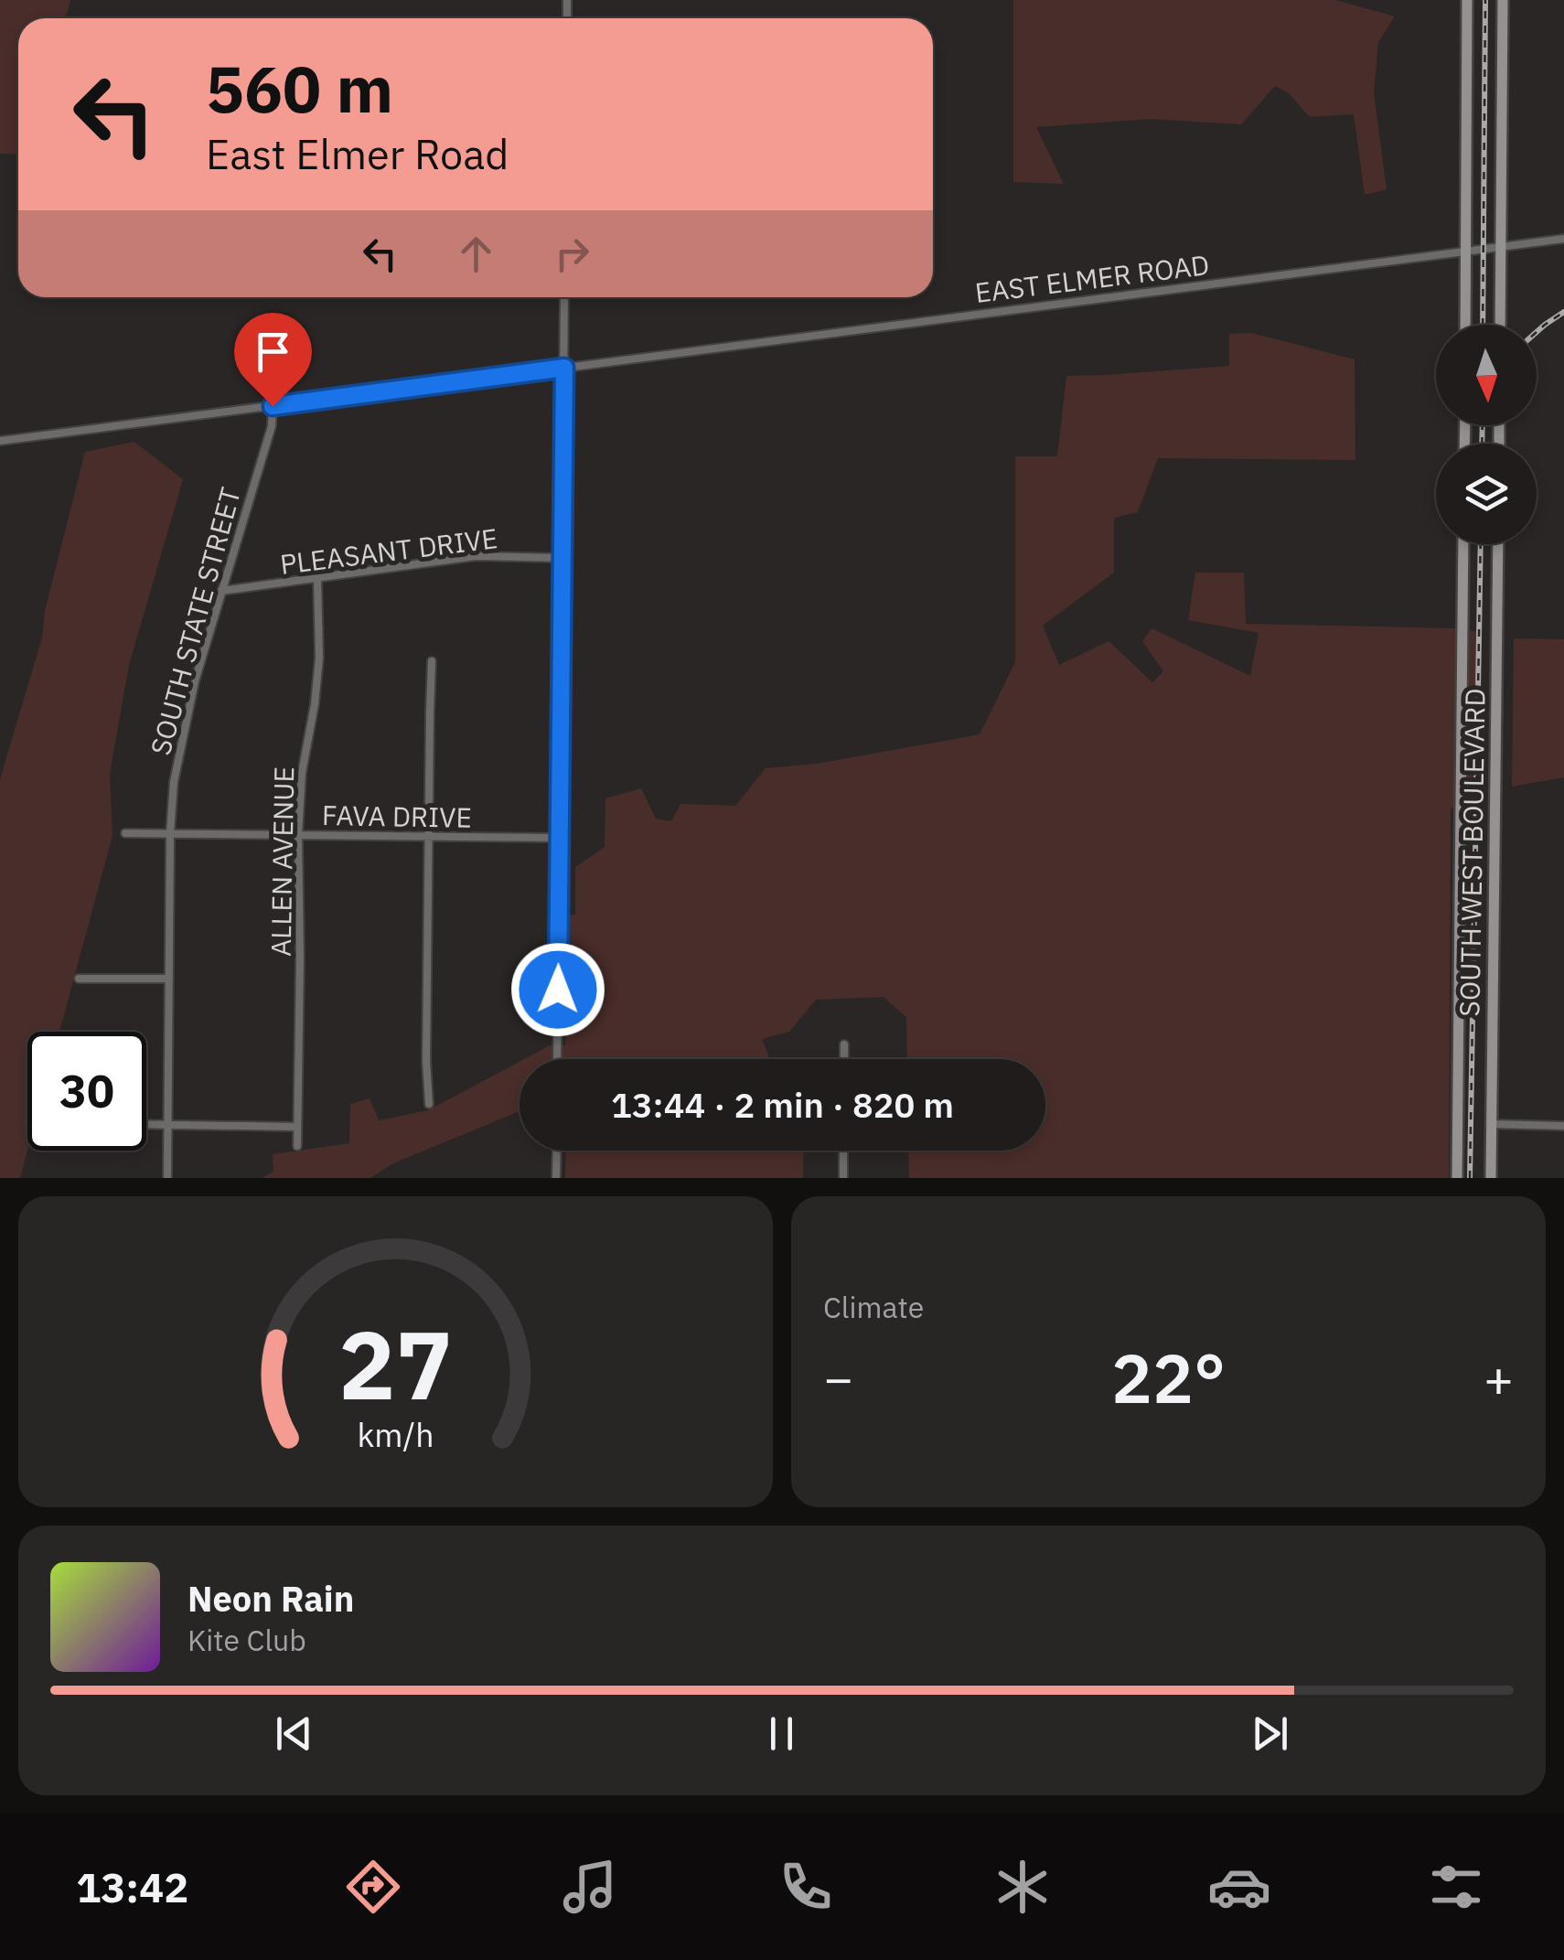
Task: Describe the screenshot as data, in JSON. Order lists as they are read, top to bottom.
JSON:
{
  "streets": {
    "main road": ["SOUTH WEST BOULEVARD"],
    "street": [
      "EAST ELMER ROAD",
      "PLEASANT DRIVE",
      "SOUTH STATE STREET",
      "FAVA DRIVE",
      "ALLEN AVENUE"
    ]
  },
  "crossings": [
    ["EAST ELMER ROAD", "SOUTH STATE STREET"],
    ["PLEASANT DRIVE", "SOUTH STATE STREET"],
    ["PLEASANT DRIVE", "ALLEN AVENUE"],
    ["SOUTH STATE STREET", "FAVA DRIVE"],
    ["FAVA DRIVE", "ALLEN AVENUE"]
  ],
  "north": "bottom",
  "page": {
    "turn": ["560 m", "East Elmer Road"],
    "limit": "30",
    "trip": "13:44 · 2 min · 820 m",
    "tile": "Climate",
    "heat": ["−", "22°", "+"],
    "song": ["Neon Rain", "Kite Club"],
    "tabs": "13:42",
    "gauge": ["27", "km/h"]
  }
}
